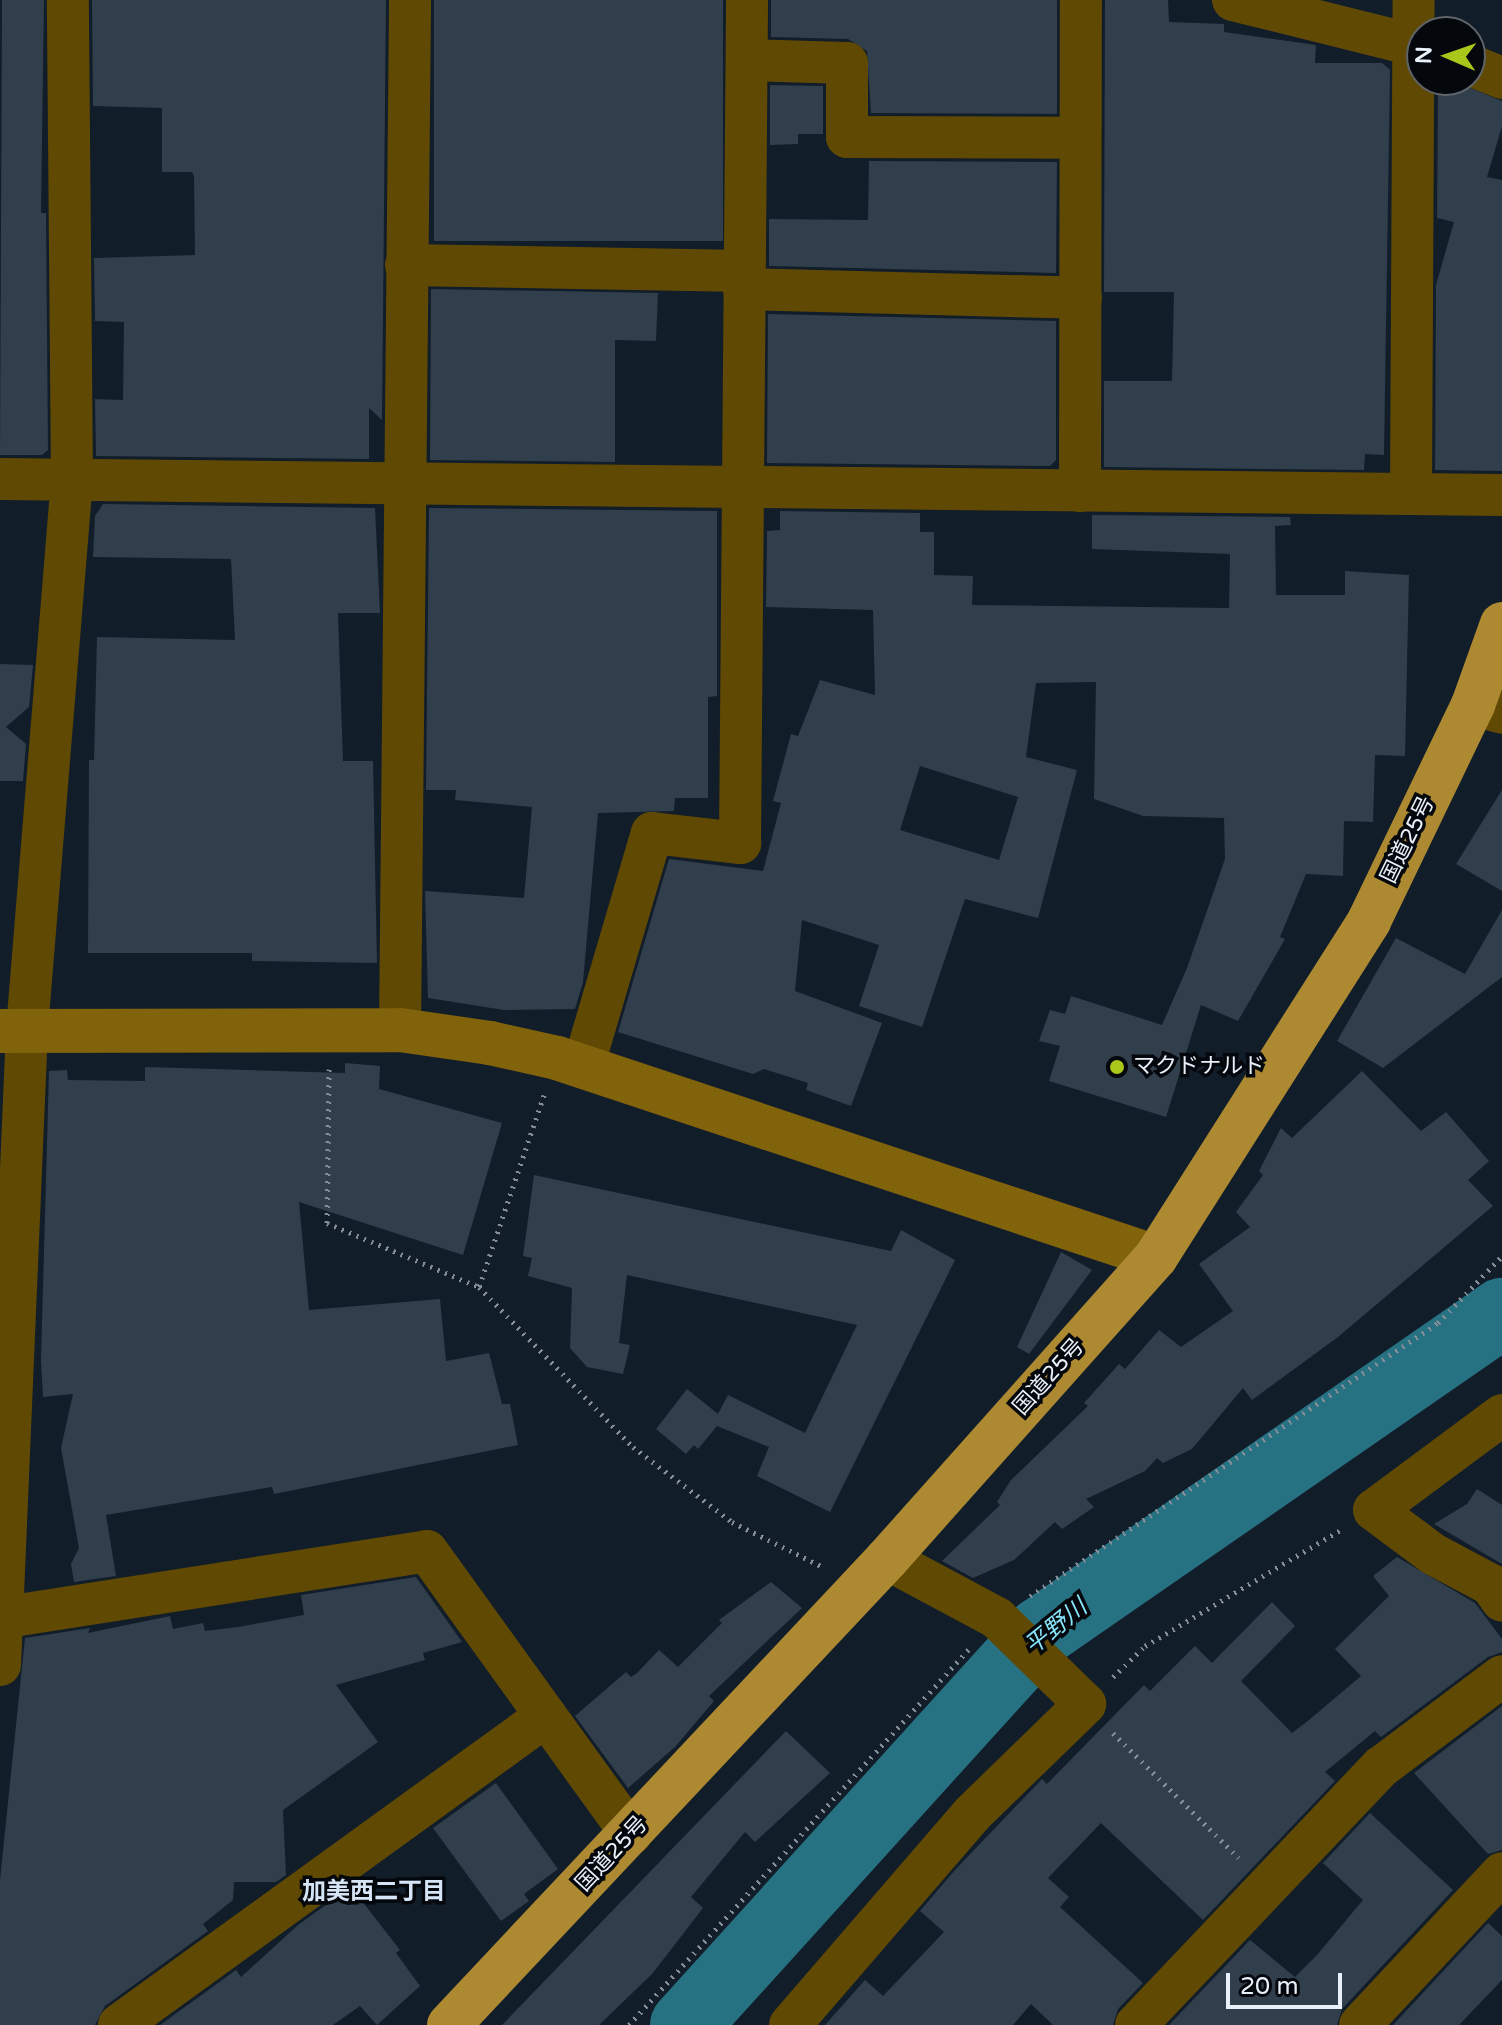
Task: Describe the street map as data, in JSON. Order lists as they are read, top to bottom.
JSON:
{
  "streets": {
    "highway": ["国道25号"]
  },
  "districts": ["加美西二丁目"],
  "water": ["平野川"],
  "places": ["マクドナルド"],
  "scale_bar": "20 m",
  "north": "left"
}
